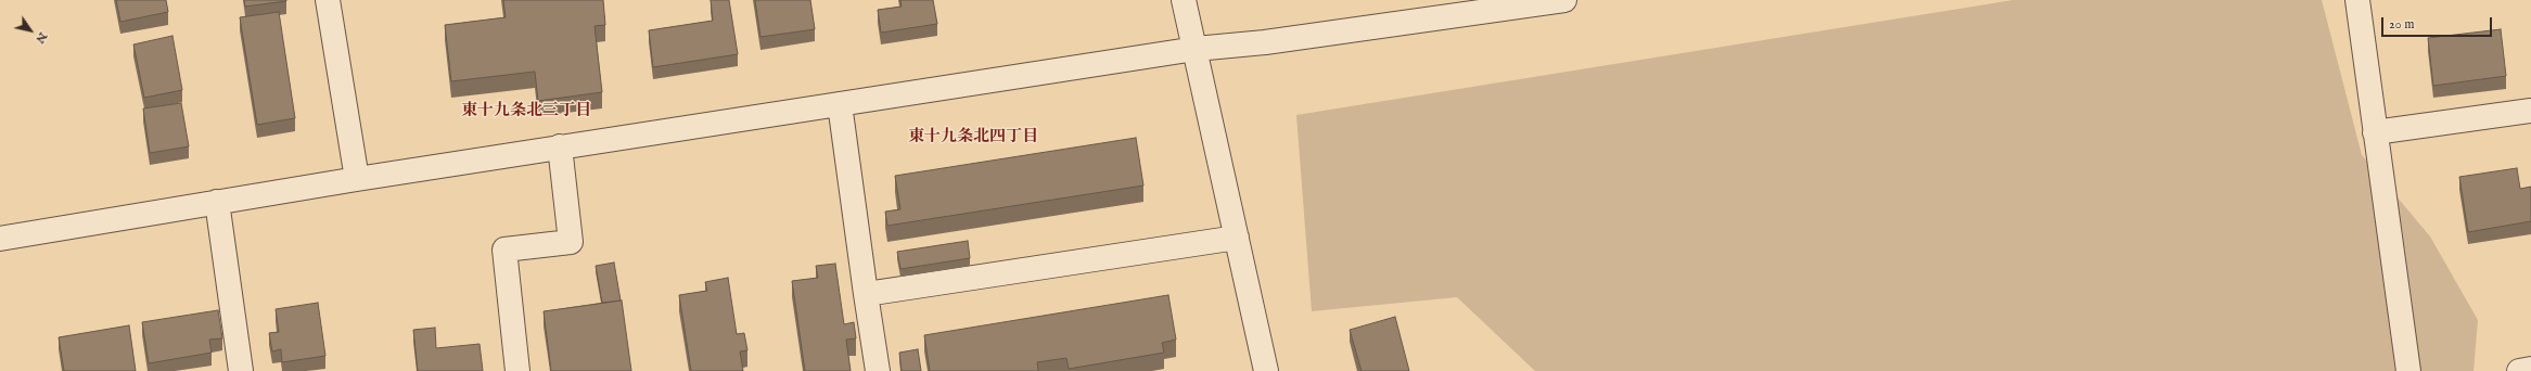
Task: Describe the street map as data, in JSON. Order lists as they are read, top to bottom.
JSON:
{
  "districts": ["東十九条北三丁目", "東十九条北四丁目"],
  "scale_bar": "20 m",
  "north": "bottom right"
}
